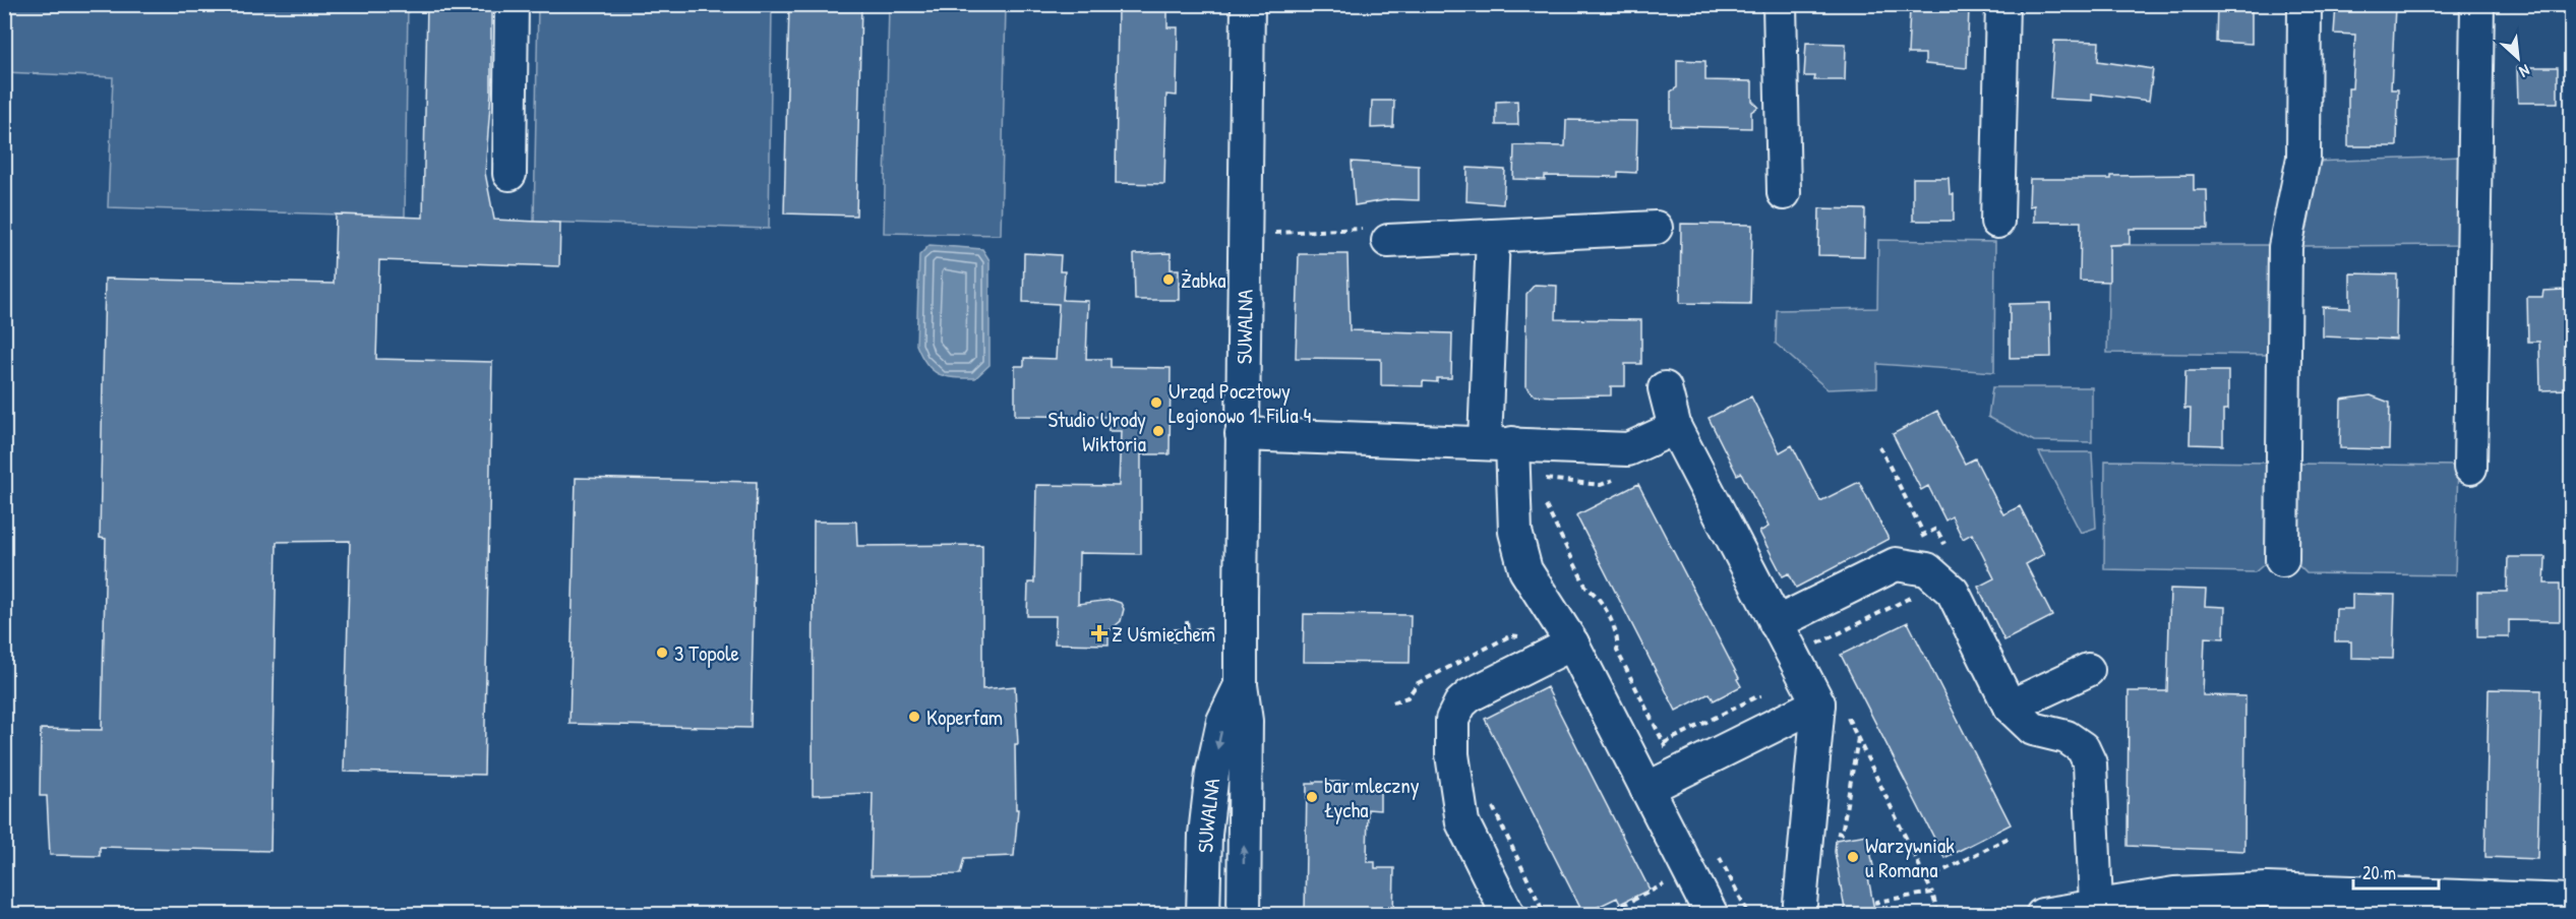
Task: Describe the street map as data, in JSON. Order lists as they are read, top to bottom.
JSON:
{
  "streets": {
    "street": ["SUWALNA"]
  },
  "places": {
    "other": [
      "Żabka",
      "Urząd Pocztowy Legionowo 1. Filia 4",
      "Studio Urody Wiktoria",
      "3 Topole",
      "Koperfam",
      "bar mleczny Łycha",
      "Warzywniak u Romana"
    ],
    "health": ["Z Uśmiechem"]
  },
  "scale_bar": "20 m",
  "north": "bottom right"
}
